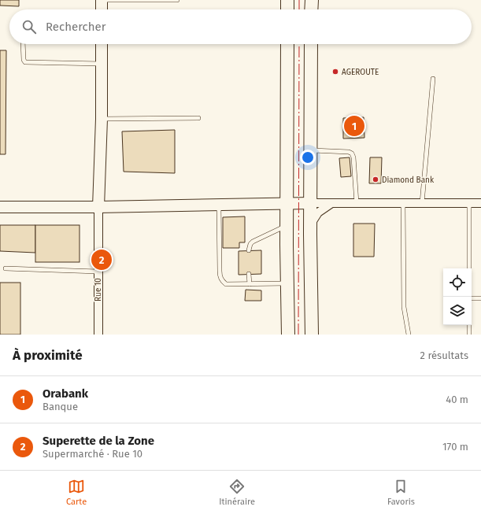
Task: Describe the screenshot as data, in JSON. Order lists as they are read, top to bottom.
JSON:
{
  "streets": {
    "street": ["Rue 10"]
  },
  "places": ["AGEROUTE", "Diamond Bank"],
  "page": {
    "search": "Rechercher",
    "pins": ["1", "2"],
    "heading": ["À proximité", "2 résultats"],
    "list": [
      {
        "mark": "1",
        "name": "Orabank",
        "note": "Banque",
        "value": "40 m"
      },
      {
        "mark": "2",
        "name": "Superette de la Zone",
        "note": "Supermarché · Rue 10",
        "value": "170 m"
      }
    ],
    "nav": ["Carte", "Itinéraire", "Favoris"]
  }
}
